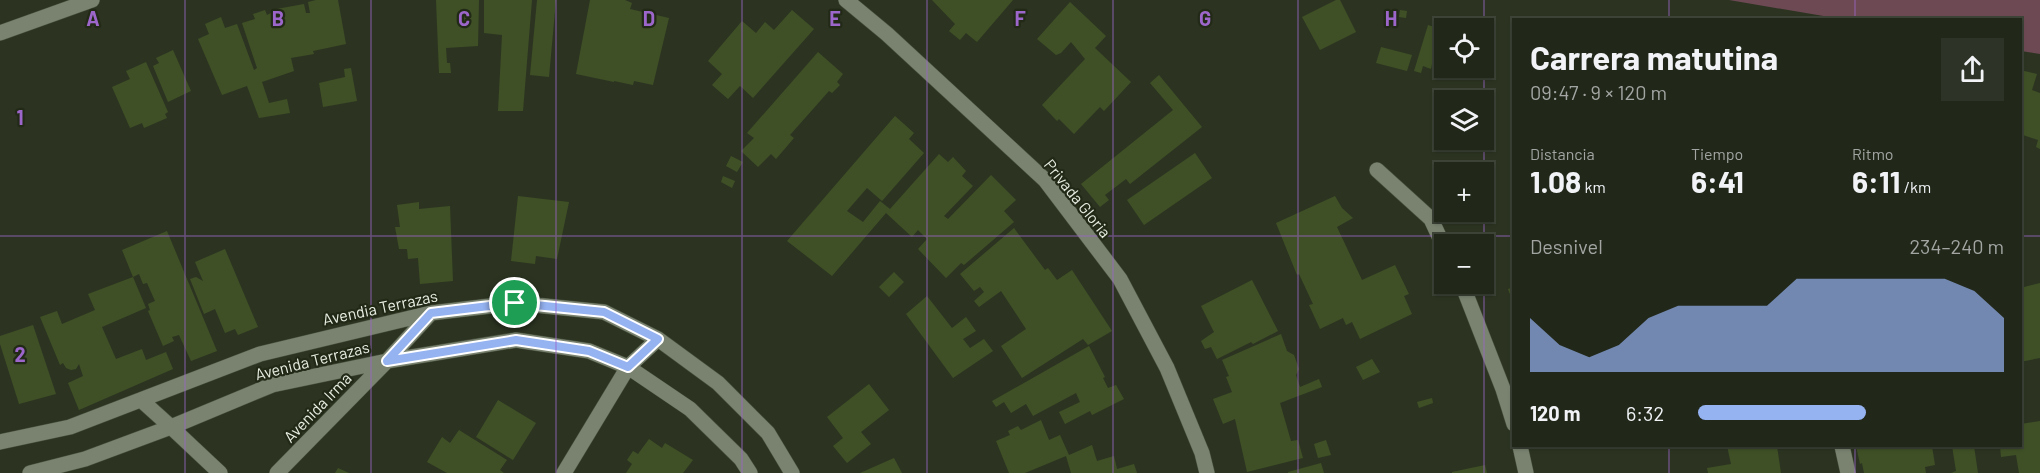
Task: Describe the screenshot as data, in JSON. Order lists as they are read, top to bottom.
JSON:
{
  "streets": {
    "street": [
      "Privada Gloria",
      "Avendia Terrazas",
      "Avenida Terrazas",
      "Avenida Irma"
    ]
  },
  "crossings": [
    ["Avendia Terrazas", "Avenida Irma"],
    ["Avenida Terrazas", "Avenida Irma"]
  ],
  "page": {
    "map_buttons": ["+", "−"],
    "heading": ["Carrera matutina", "09:47 · 9 × 120 m"],
    "stats": [
      ["Distancia", "1.08 km"],
      ["Tiempo", "6:41"],
      ["Ritmo", "6:11 /km"]
    ],
    "chart": ["Desnivel", "234–240 m"],
    "list": [
      {
        "name": "120 m",
        "note": "6:32"
      }
    ]
  },
  "grid": {
    "columns": [
      "A",
      "B",
      "C",
      "D",
      "E",
      "F",
      "G",
      "H"
    ],
    "rows": ["1", "2"]
  }
}
